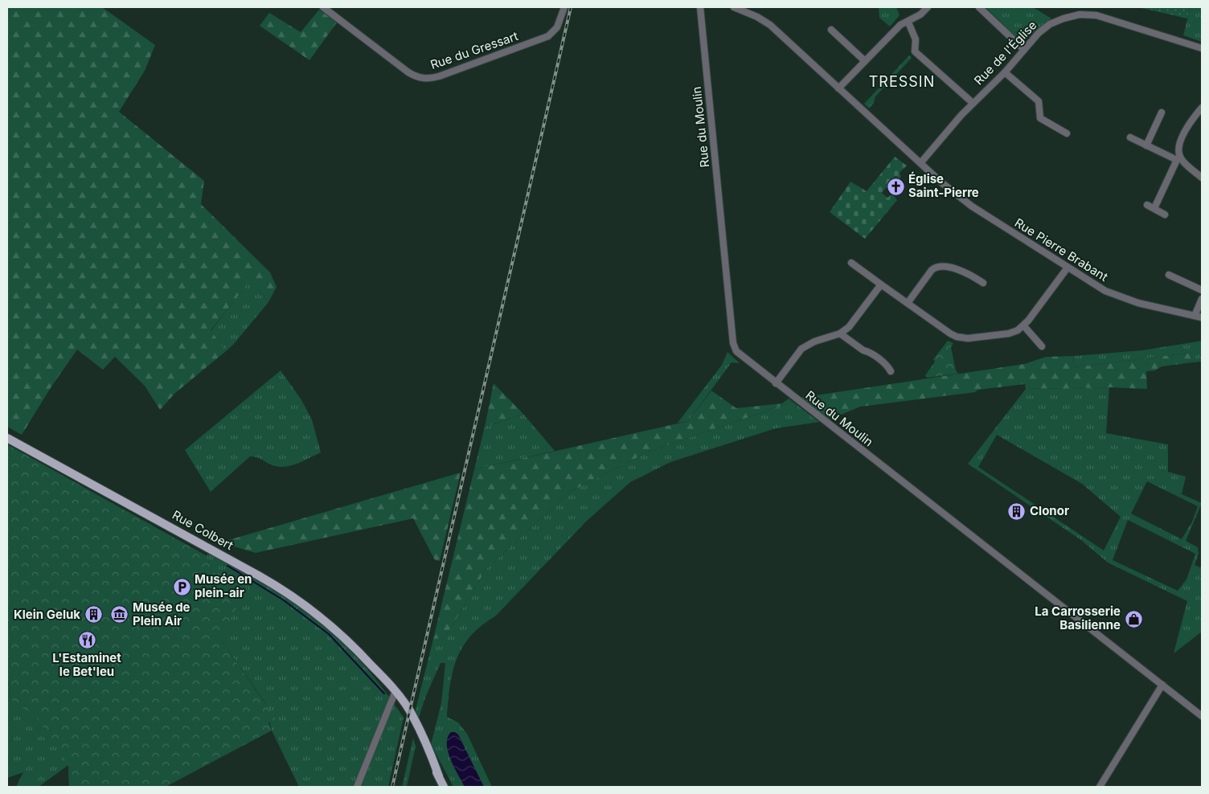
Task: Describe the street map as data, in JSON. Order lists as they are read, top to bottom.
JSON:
{
  "streets": {
    "main road": ["Rue Colbert"],
    "street": [
      "Rue du Gressart",
      "Rue de l'Église",
      "Rue du Moulin",
      "Rue Pierre Brabant"
    ]
  },
  "crossings": [
    ["Rue de l'Église", "Rue Pierre Brabant"]
  ],
  "districts": ["TRESSIN"],
  "places": {
    "church": ["Église Saint-Pierre"],
    "building": ["Clonor", "Klein Geluk"],
    "parking": ["Musée en plein-air"],
    "museum": ["Musée de Plein Air"],
    "shop": ["La Carrosserie Basilienne"],
    "restaurant": ["L'Estaminet le Bet'leu"]
  }
}
